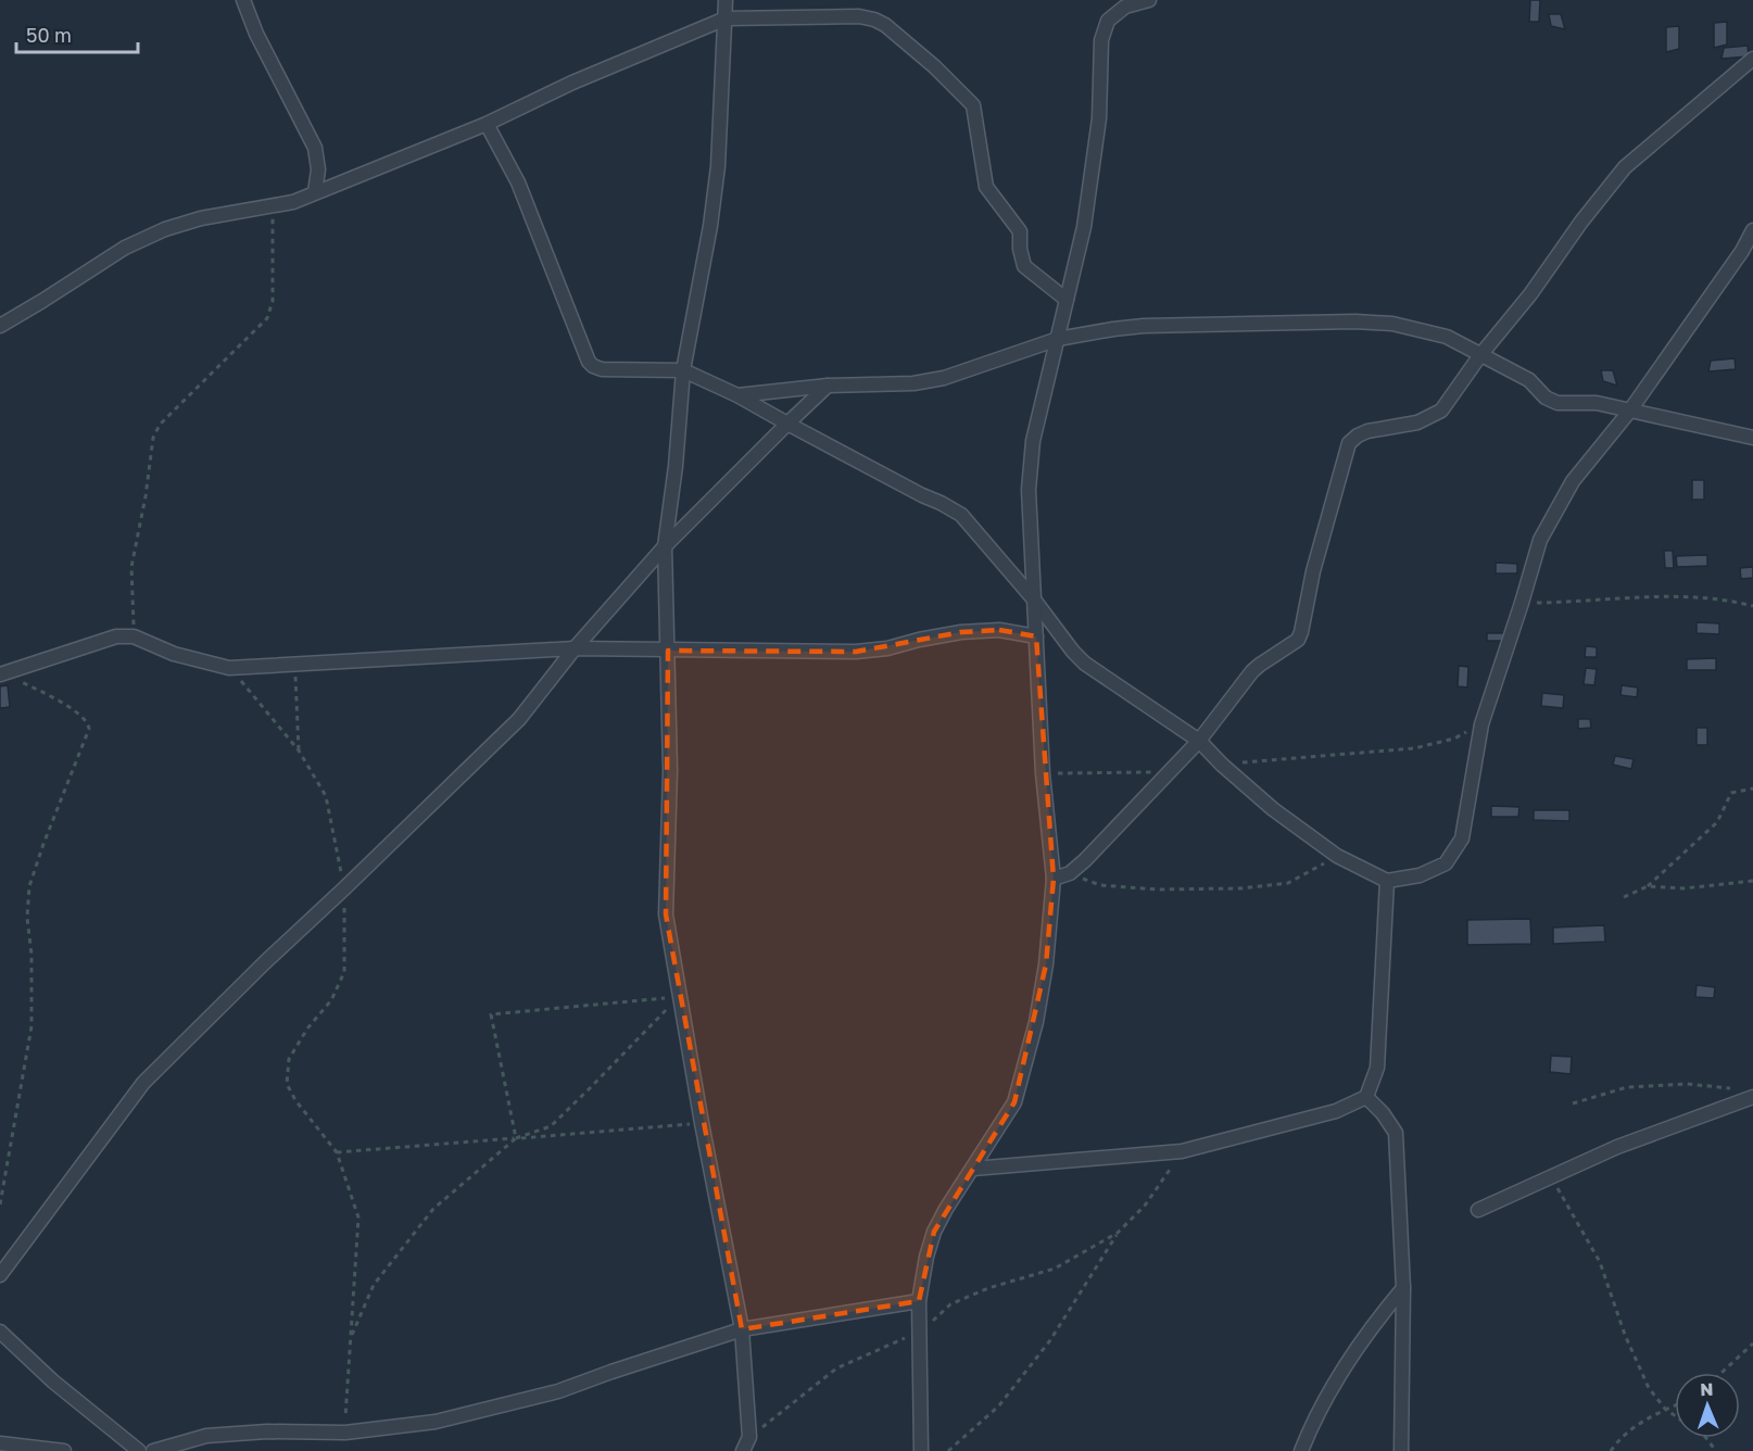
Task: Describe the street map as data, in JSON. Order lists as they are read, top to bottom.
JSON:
{
  "scale_bar": "50 m",
  "north": "top"
}
